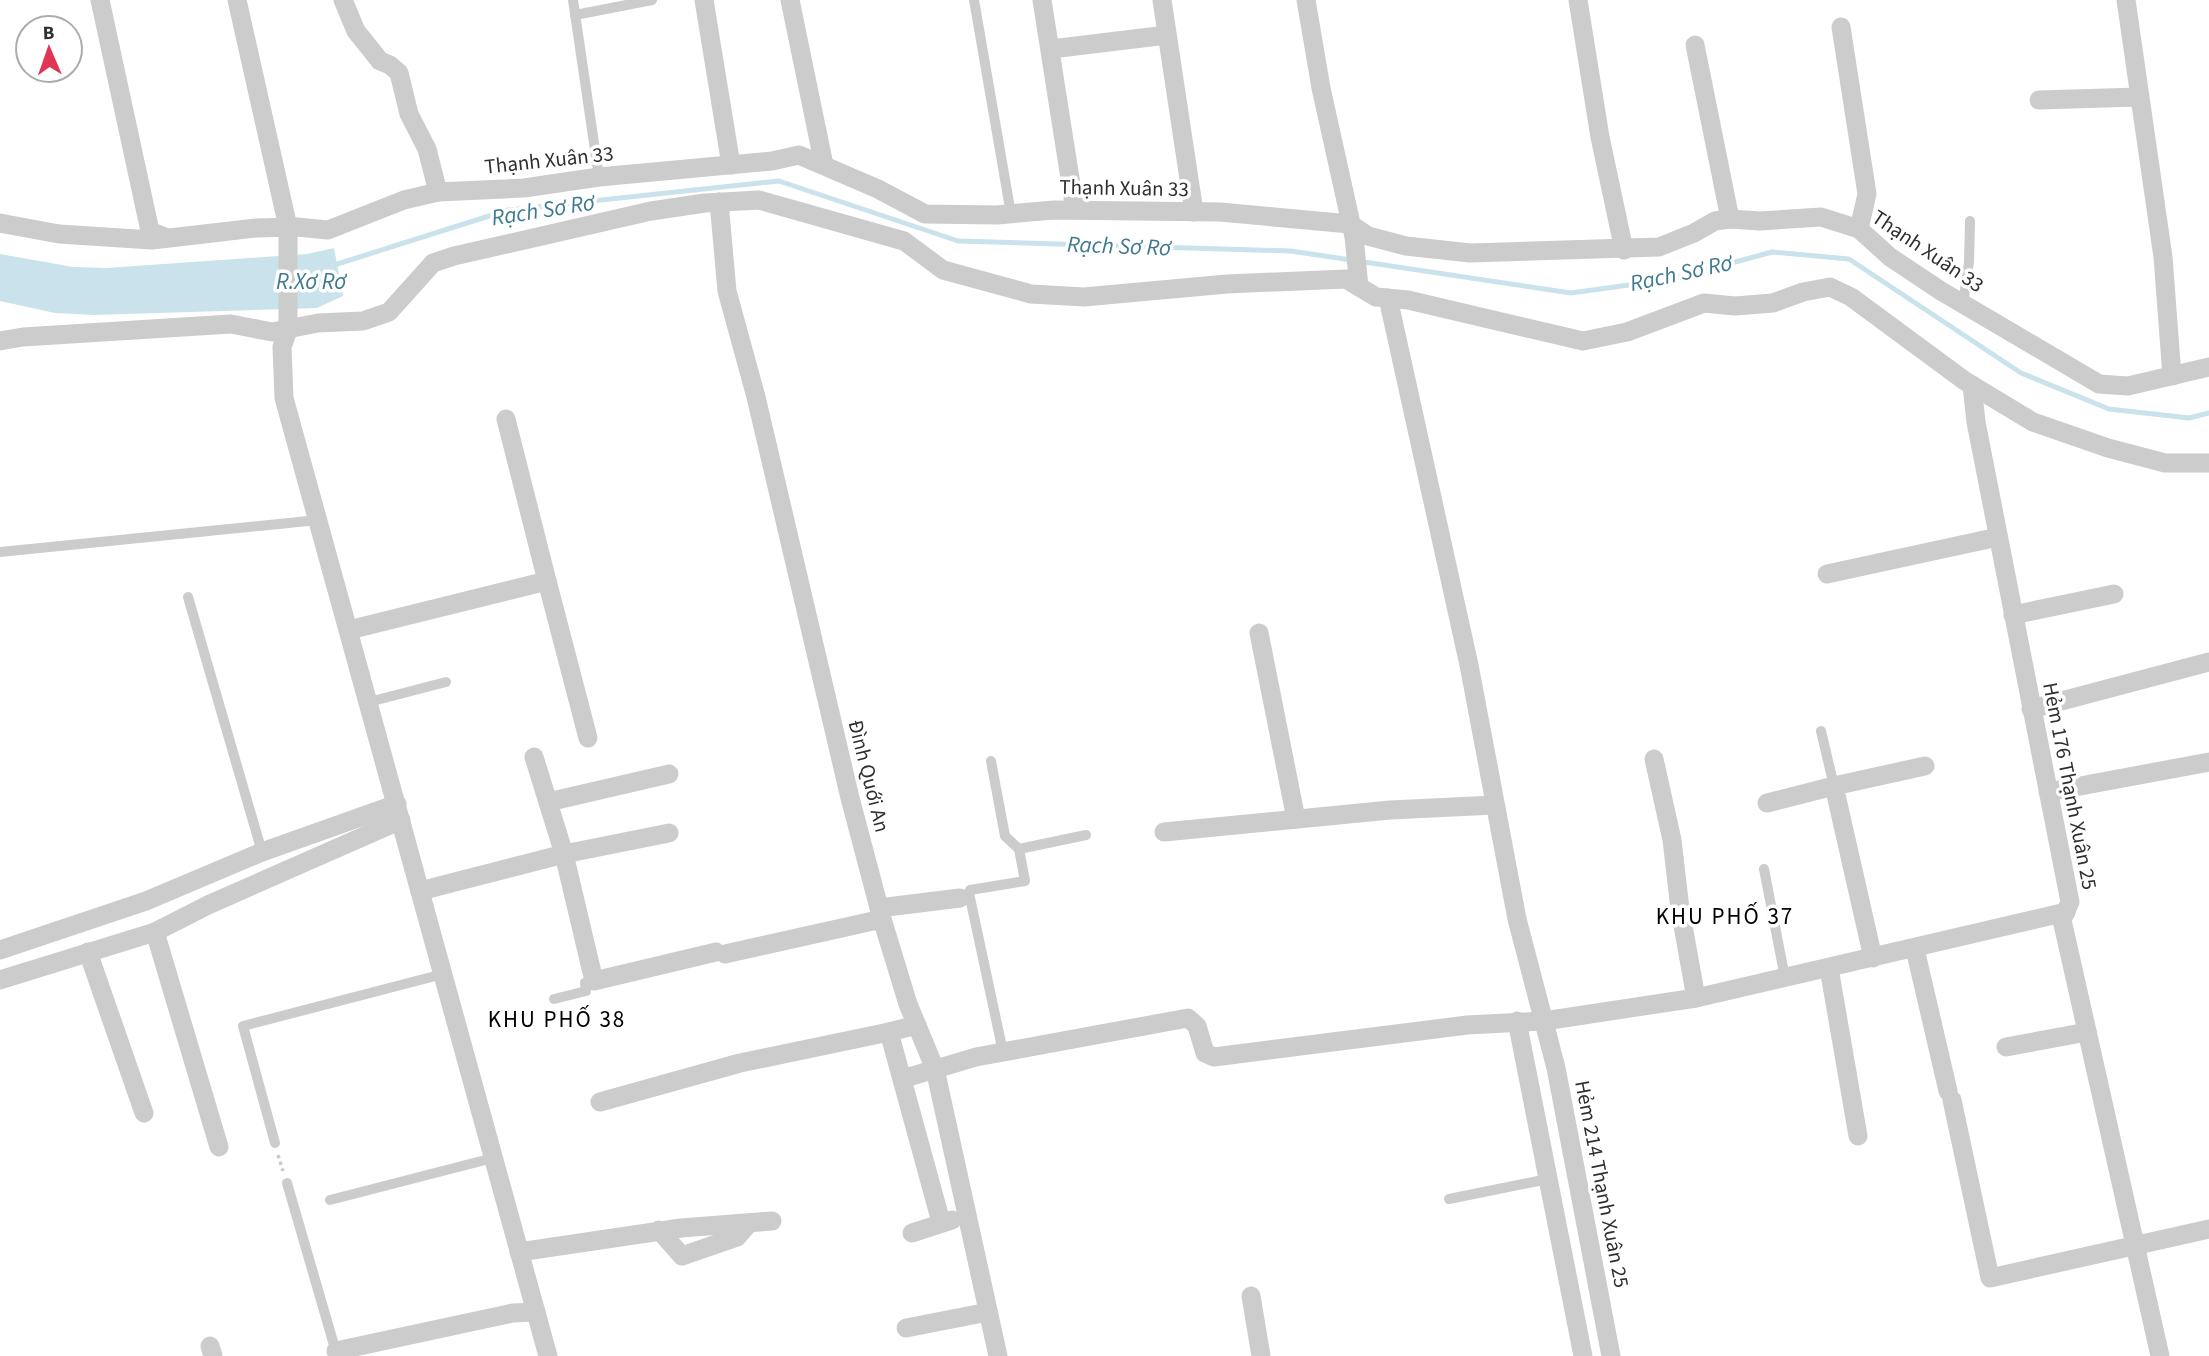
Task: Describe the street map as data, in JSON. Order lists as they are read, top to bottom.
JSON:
{
  "streets": {
    "street": [
      "Thạnh Xuân 33",
      "Đình Quới An",
      "Hẻm 176 Thạnh Xuân 25",
      "Hẻm 214 Thạnh Xuân 25"
    ]
  },
  "districts": ["KHU PHỐ 37", "KHU PHỐ 38"],
  "water": ["Rạch Sơ Rơ", "R.Xơ Rơ"],
  "north": "top"
}
